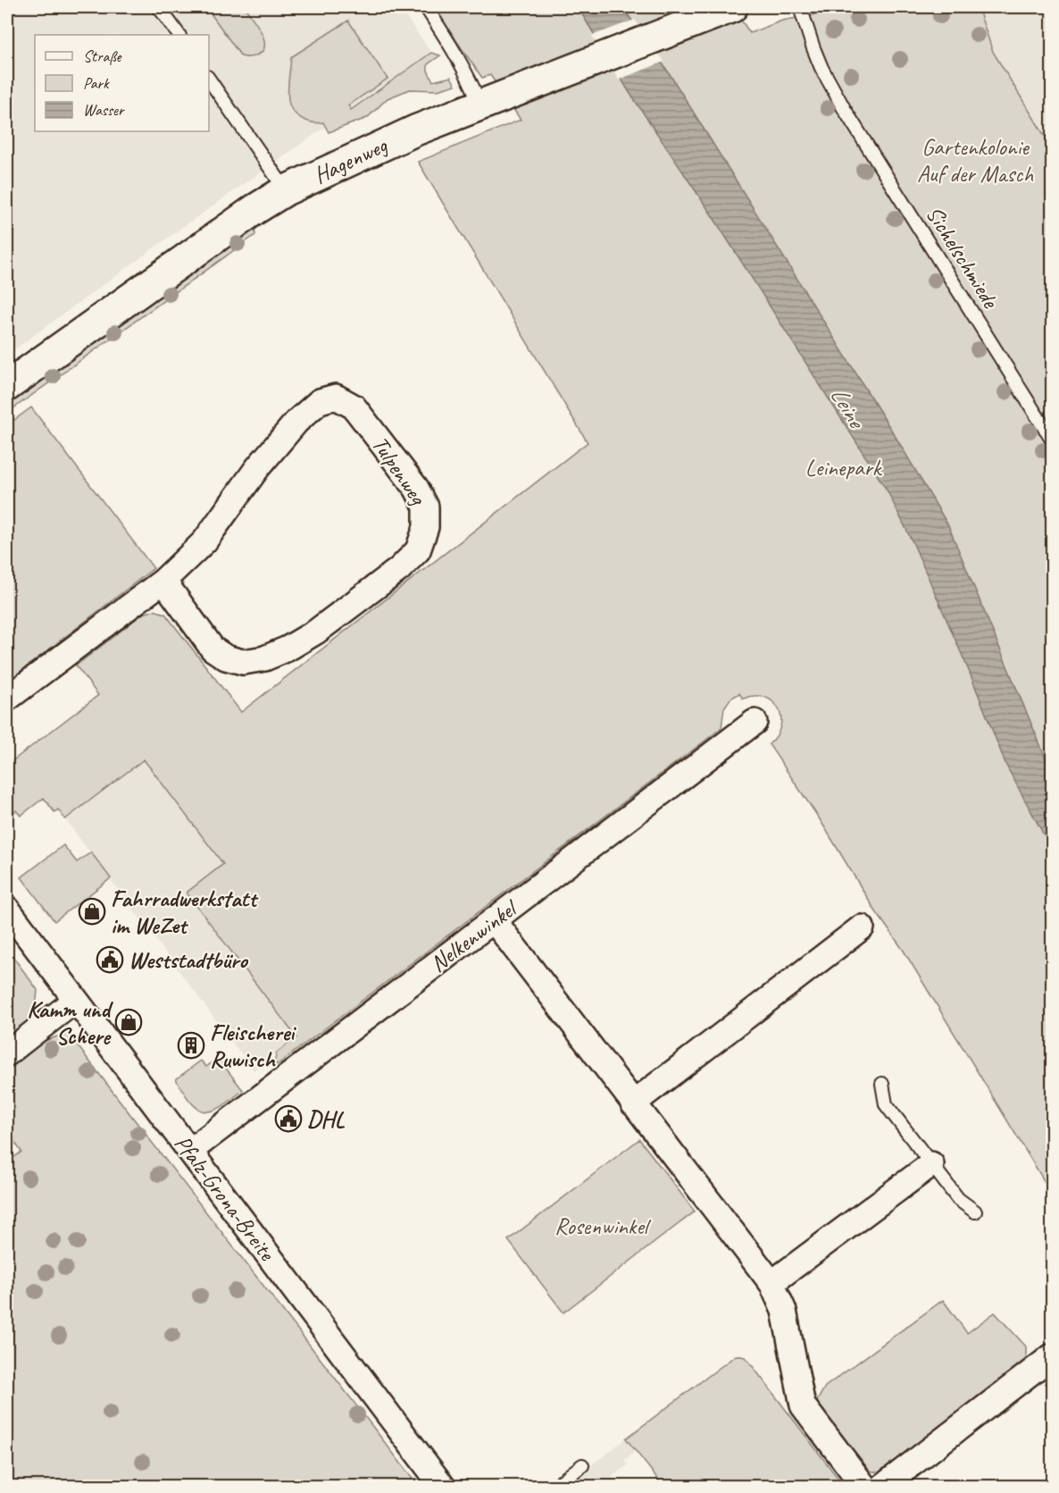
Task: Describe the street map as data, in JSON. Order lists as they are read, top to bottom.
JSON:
{
  "streets": {
    "street": [
      "Hagenweg",
      "Tulpenweg",
      "Nelkenwinkel",
      "Pfalz-Grona-Breite"
    ],
    "lane": ["Sichelschmiede"]
  },
  "crossings": [
    ["Nelkenwinkel", "Pfalz-Grona-Breite"]
  ],
  "water": ["Leine"],
  "parks": ["Gartenkolonie Auf der Masch", "Leinepark", "Rosenwinkel"],
  "places": {
    "shop": ["Fahrradwerkstatt im WeZet", "Kamm und Schere"],
    "public building": ["Weststadtbüro", "DHL"],
    "building": ["Fleischerei Ruwisch"]
  },
  "legend": ["Straße", "Park", "Wasser"]
}
